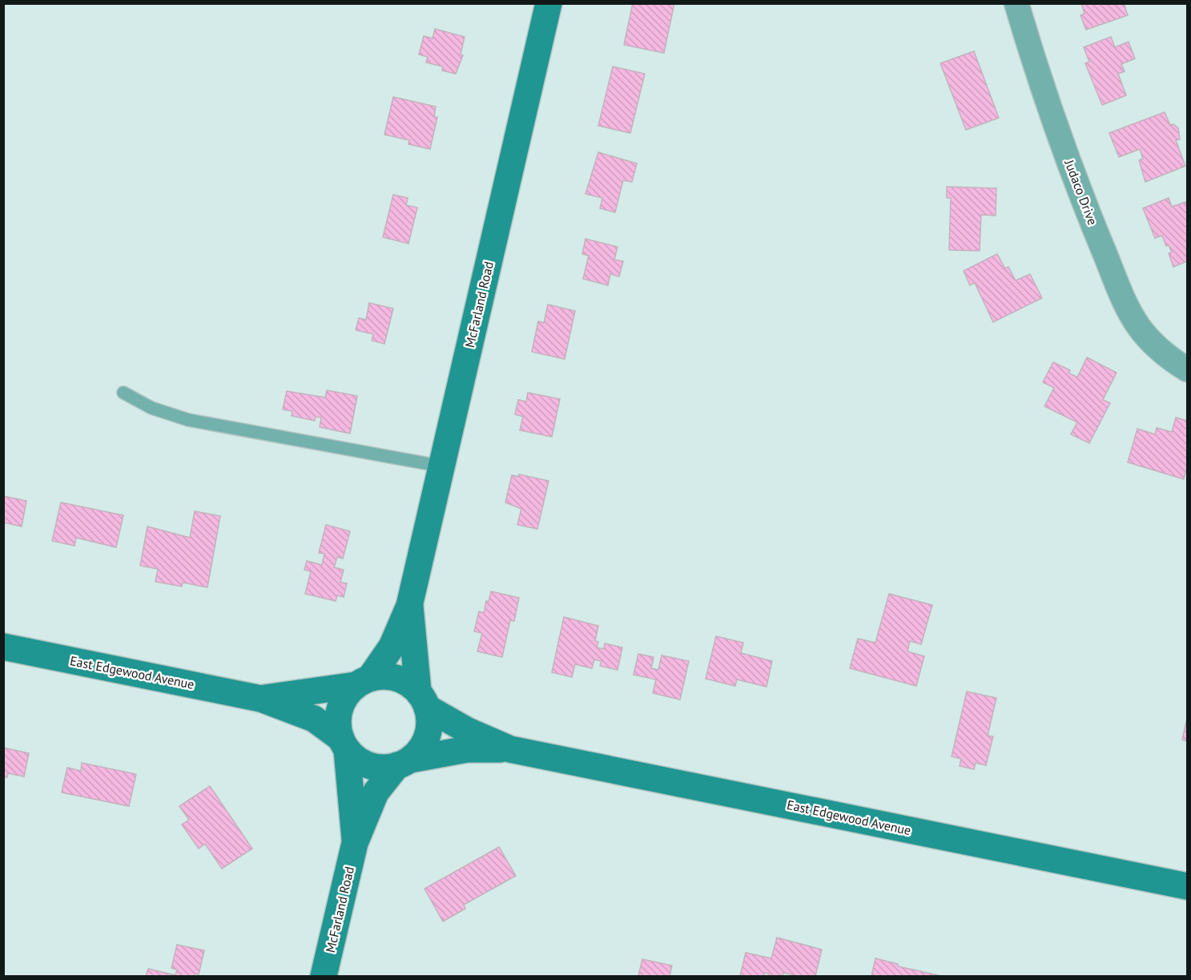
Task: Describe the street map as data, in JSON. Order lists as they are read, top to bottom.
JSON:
{
  "streets": {
    "main road": ["McFarland Road", "East Edgewood Avenue"],
    "street": ["Judaco Drive"]
  },
  "crossings": [
    ["McFarland Road", "East Edgewood Avenue"]
  ]
}
